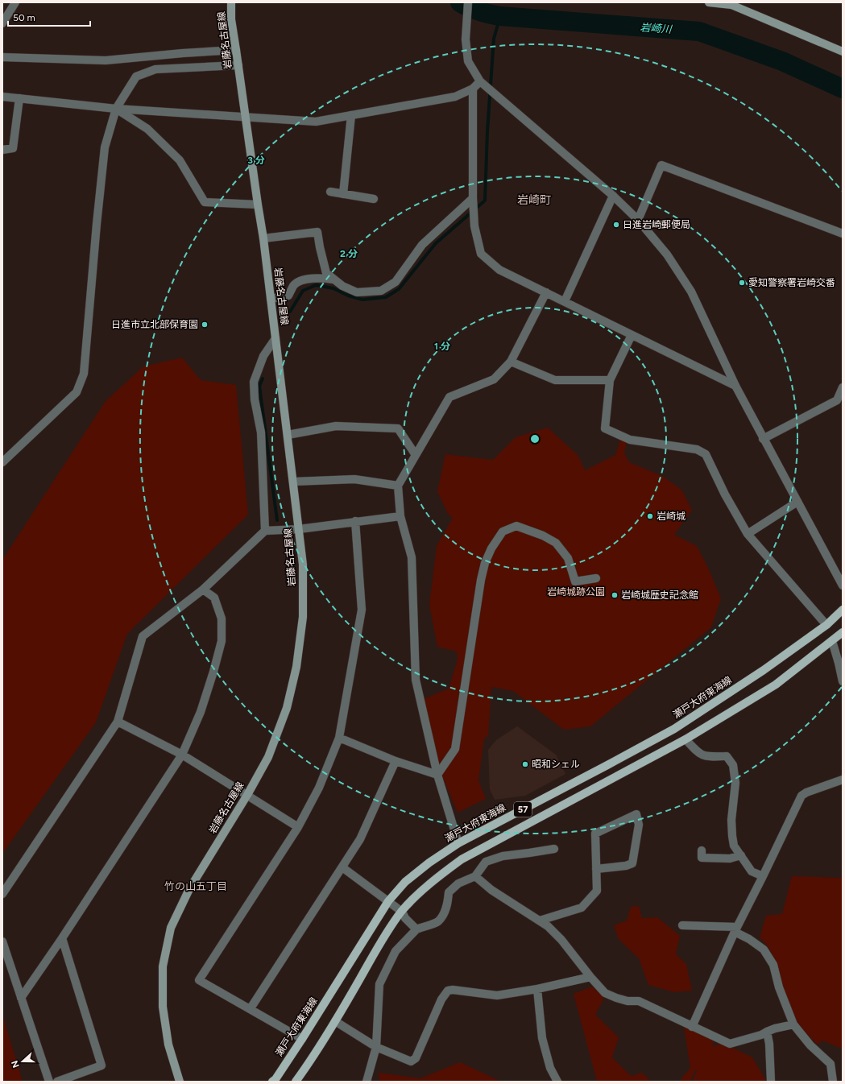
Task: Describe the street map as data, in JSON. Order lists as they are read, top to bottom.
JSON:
{
  "streets": {
    "main road": ["岩藤名古屋線", "瀬戸大府東海線", "57"]
  },
  "districts": ["岩崎町", "竹の山五丁目"],
  "water": ["岩崎川"],
  "parks": ["岩崎城跡公園"],
  "places": [
    "日進岩崎郵便局",
    "愛知警察署岩崎交番",
    "日進市立北部保育園",
    "岩崎城",
    "岩崎城歴史記念館",
    "昭和シェル"
  ],
  "scale_bar": "50 m",
  "north": "left",
  "rings": ["3 分", "2 分", "1 分"]
}
